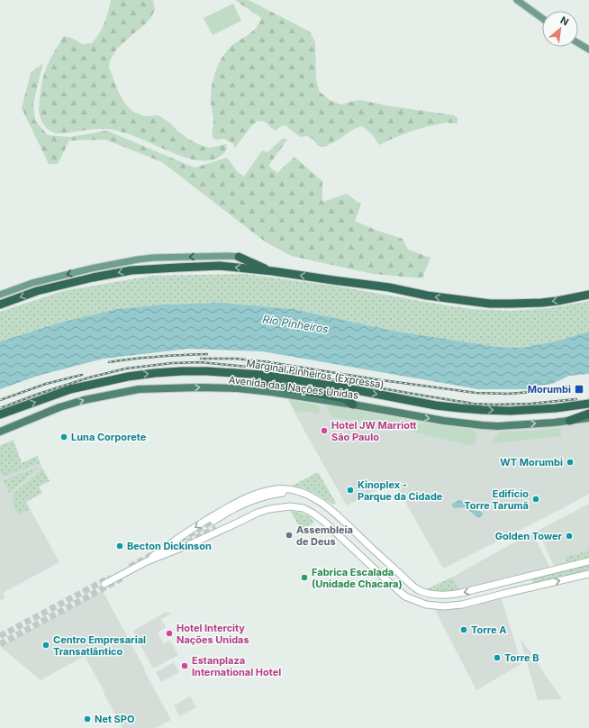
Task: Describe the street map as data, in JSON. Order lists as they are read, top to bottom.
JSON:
{
  "streets": {
    "highway": ["Marginal Pinheiros (Expressa)", "Avenida das Nações Unidas"]
  },
  "one_way": ["Marginal Pinheiros (Expressa)", "Avenida das Nações Unidas"],
  "water": ["Rio Pinheiros"],
  "places": {
    "transit": ["Morumbi"],
    "other": [
      "Hotel JW Marriott São Paulo",
      "Luna Corporete",
      "WT Morumbi",
      "Kinoplex - Parque da Cidade",
      "Edifício Torre Tarumã",
      "Assembleia de Deus",
      "Golden Tower",
      "Becton Dickinson",
      "Fabrica Escalada (Unidade Chacara)",
      "Torre A",
      "Hotel Intercity Nações Unidas",
      "Centro Empresarial Transatlântico",
      "Torre B",
      "Estanplaza International Hotel",
      "Net SPO"
    ]
  },
  "north": "top right"
}
